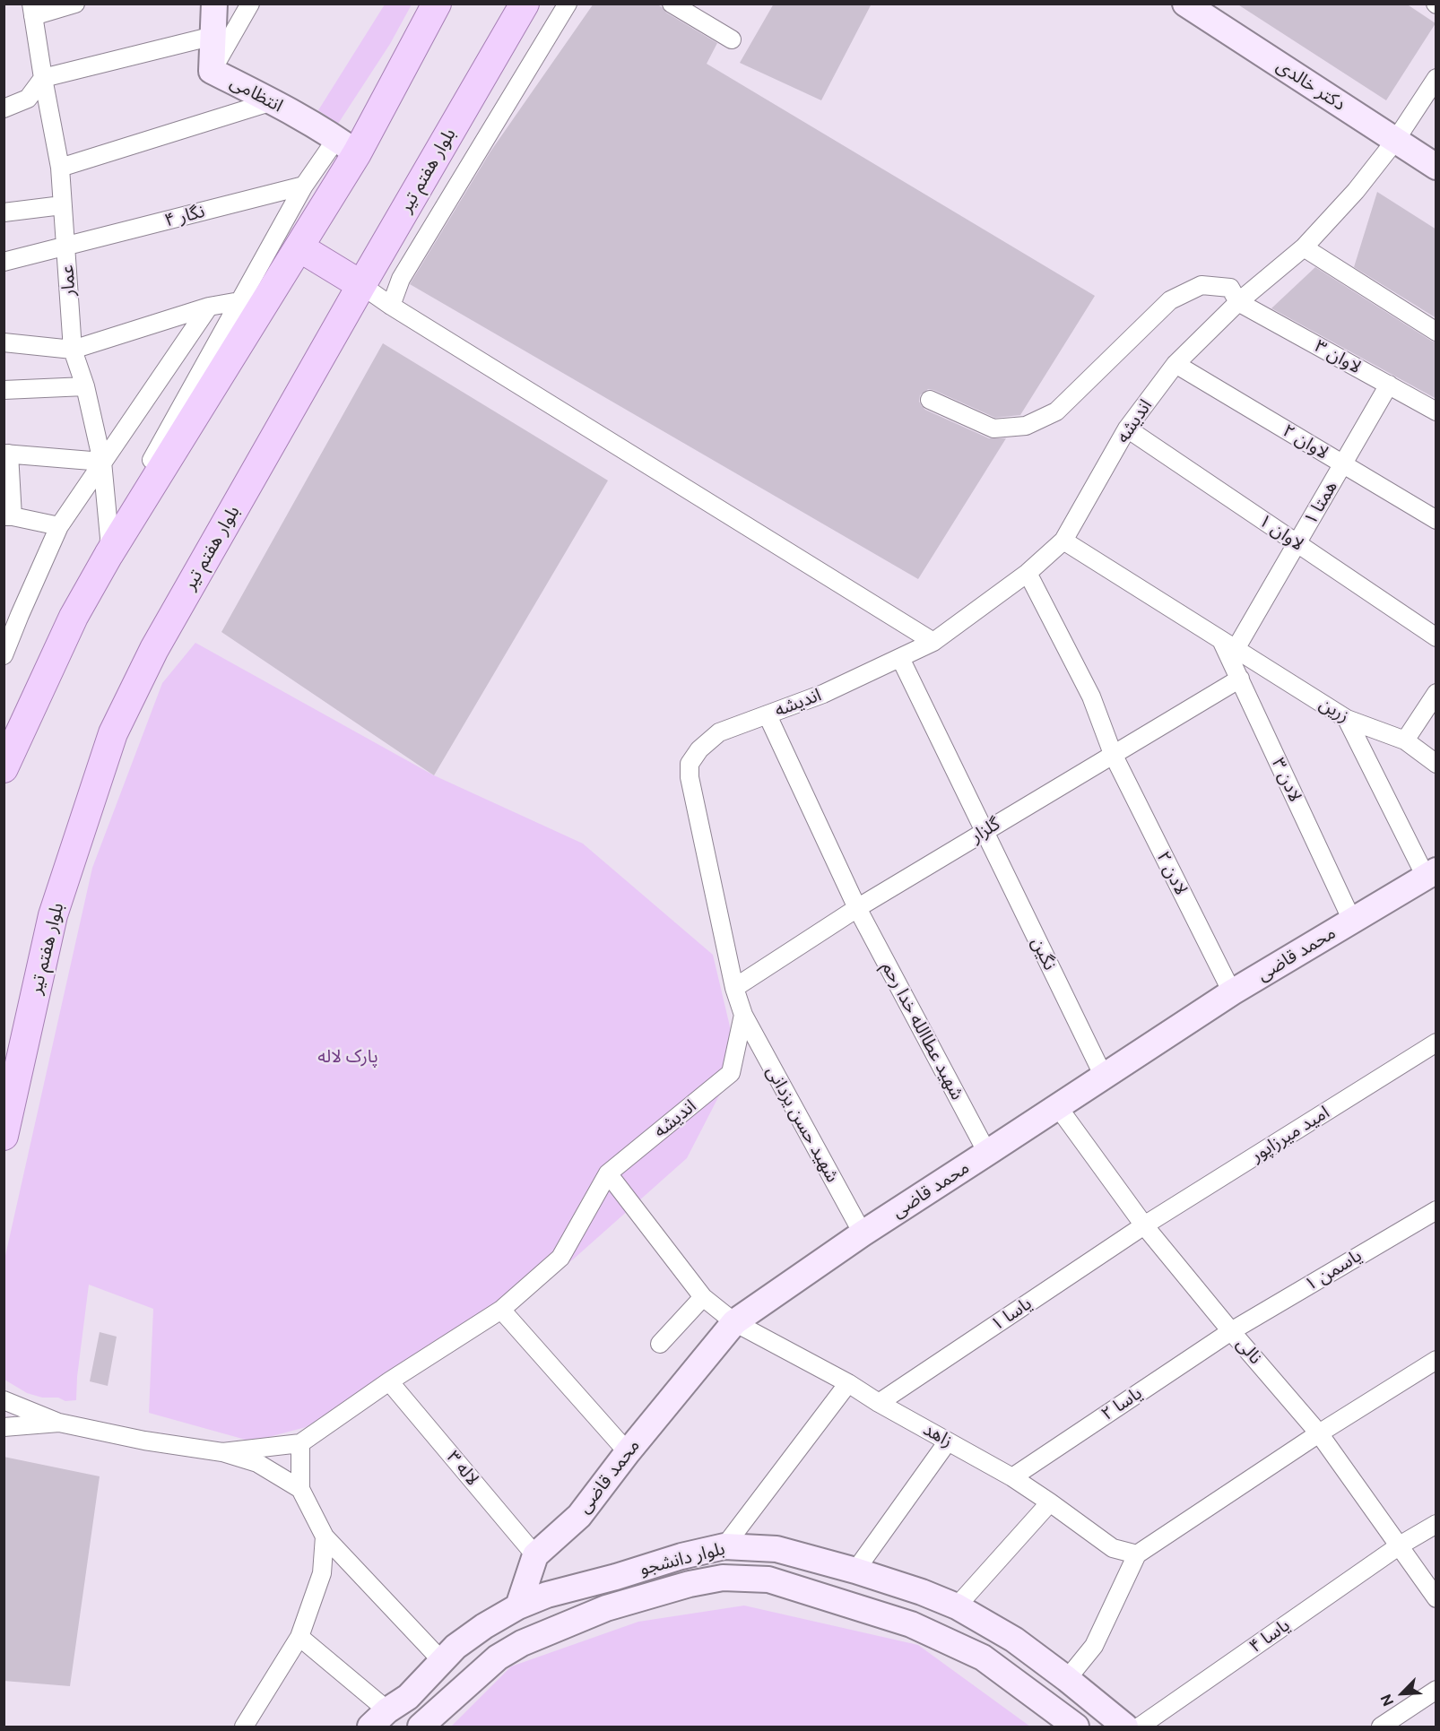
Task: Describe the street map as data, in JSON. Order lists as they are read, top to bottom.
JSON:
{
  "streets": {
    "main road": [
      "دکتر خالدی",
      "انتظامی",
      "بلوار هفتم تیر",
      "محمد قاضی",
      "بلوار دانشجو"
    ],
    "street": [
      "نگار ۴",
      "عمار",
      "لاوان ۳",
      "اندیشه",
      "لاوان ۲",
      "همتا ۱",
      "لاوان ۱",
      "زرین",
      "لادن ۳",
      "گلزار",
      "لادن ۲",
      "نگین",
      "شهید عطاالله خدا رحم",
      "شهید حسن یزدانی",
      "امید میرزاپور",
      "یاسمن ۱",
      "یاسا ۱",
      "نالی",
      "یاسا ۲",
      "زاهد",
      "لاله ۳",
      "یاسا ۴"
    ]
  },
  "crossings": [
    ["دکتر خالدی", "اندیشه"],
    ["نگار ۴", "عمار"],
    ["لاوان ۳", "اندیشه"],
    ["لاوان ۳", "همتا ۱"],
    ["اندیشه", "لاوان ۲"],
    ["اندیشه", "لاوان ۱"],
    ["اندیشه", "زرین"],
    ["اندیشه", "گلزار"],
    ["اندیشه", "لادن ۲"],
    ["اندیشه", "نگین"],
    ["اندیشه", "شهید عطاالله خدا رحم"],
    ["اندیشه", "شهید حسن یزدانی"],
    ["اندیشه", "زاهد"],
    ["اندیشه", "لاله ۳"],
    ["لاوان ۲", "همتا ۱"],
    ["همتا ۱", "لاوان ۱"],
    ["همتا ۱", "زرین"],
    ["همتا ۱", "لادن ۳"],
    ["زرین", "لادن ۳"],
    ["لادن ۳", "گلزار"],
    ["لادن ۳", "محمد قاضی"],
    ["گلزار", "لادن ۲"],
    ["گلزار", "نگین"],
    ["گلزار", "شهید عطاالله خدا رحم"],
    ["لادن ۲", "محمد قاضی"],
    ["نگین", "محمد قاضی"],
    ["محمد قاضی", "شهید عطاالله خدا رحم"],
    ["محمد قاضی", "شهید حسن یزدانی"],
    ["محمد قاضی", "نالی"],
    ["محمد قاضی", "زاهد"],
    ["محمد قاضی", "لاله ۳"],
    ["محمد قاضی", "بلوار دانشجو"],
    ["امید میرزاپور", "یاسا ۱"],
    ["امید میرزاپور", "نالی"],
    ["یاسمن ۱", "نالی"],
    ["یاسمن ۱", "یاسا ۲"],
    ["یاسا ۱", "نالی"],
    ["یاسا ۱", "زاهد"],
    ["نالی", "یاسا ۲"],
    ["نالی", "یاسا ۴"],
    ["یاسا ۲", "زاهد"]
  ],
  "parks": ["پارک لاله"],
  "north": "bottom left"
}
